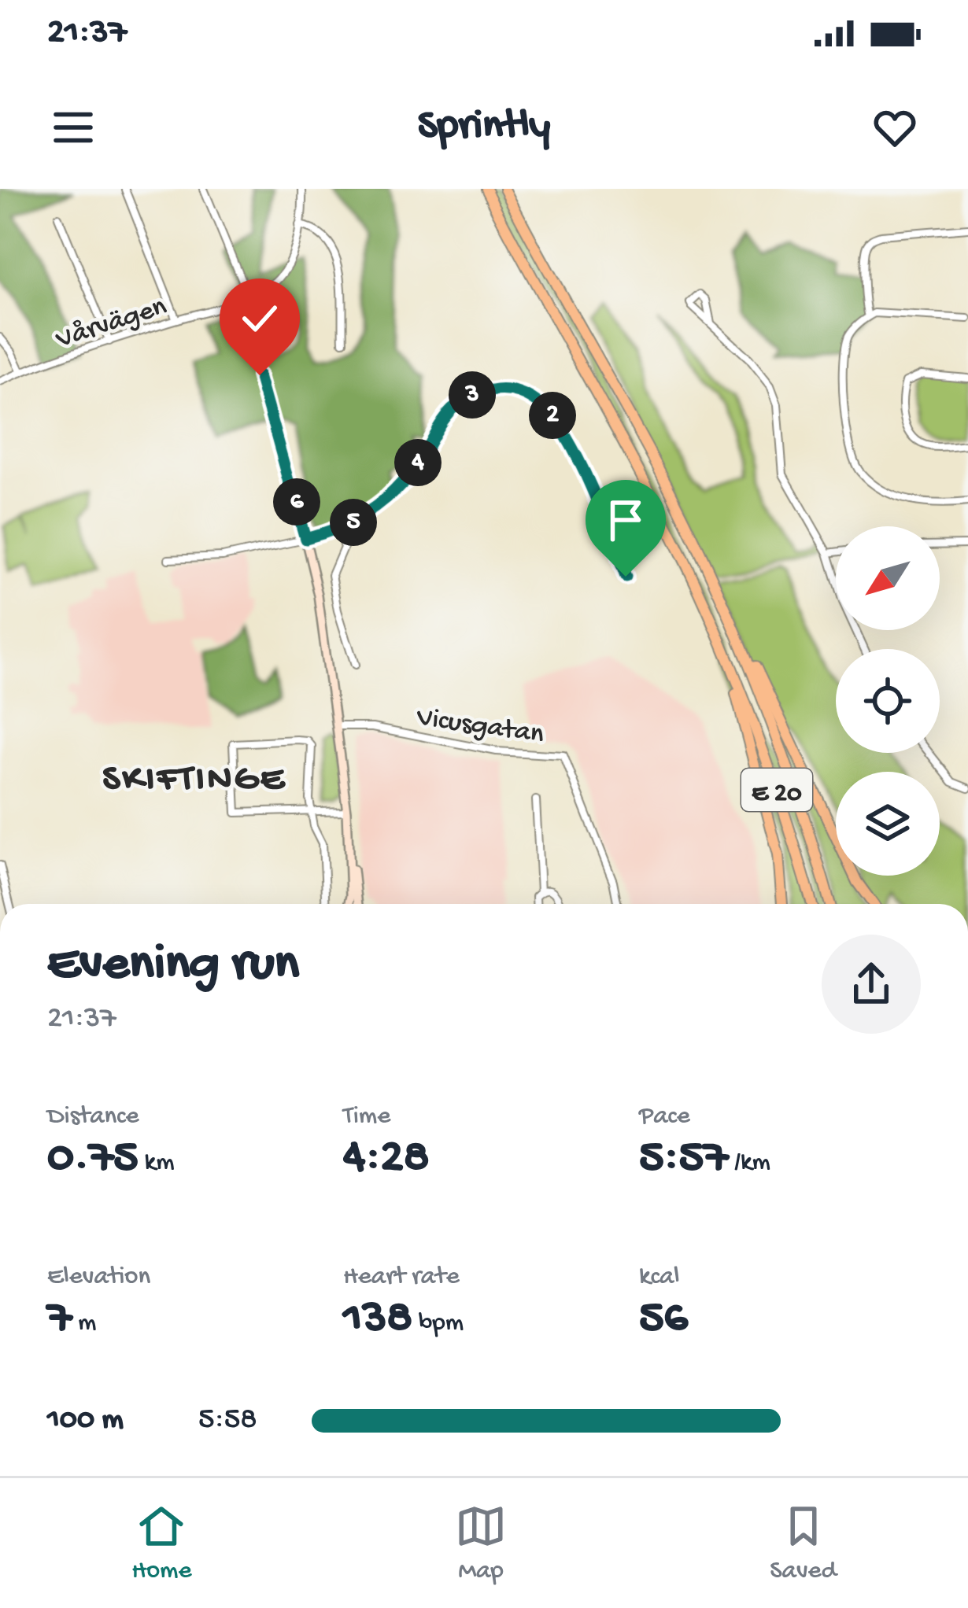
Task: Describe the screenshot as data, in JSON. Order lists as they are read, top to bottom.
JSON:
{
  "streets": {
    "highway": ["E 20"],
    "street": ["Vårvägen", "Vicusgatan"]
  },
  "districts": ["SKIFTINGE"],
  "north": "bottom left",
  "page": {
    "status": "21:37",
    "header": "Sprintly",
    "pins": [
      "3",
      "2",
      "4",
      "6",
      "5"
    ],
    "heading": ["Evening run", "21:37"],
    "stats": [
      ["Distance", "0.75 km"],
      ["Time", "4:28"],
      ["Pace", "5:57 /km"],
      ["Elevation", "7 m"],
      ["Heart rate", "138 bpm"],
      ["kcal", "56"]
    ],
    "list": [
      {
        "name": "100 m",
        "note": "5:58"
      }
    ],
    "tabs": ["Home", "Map", "Saved"]
  }
}
